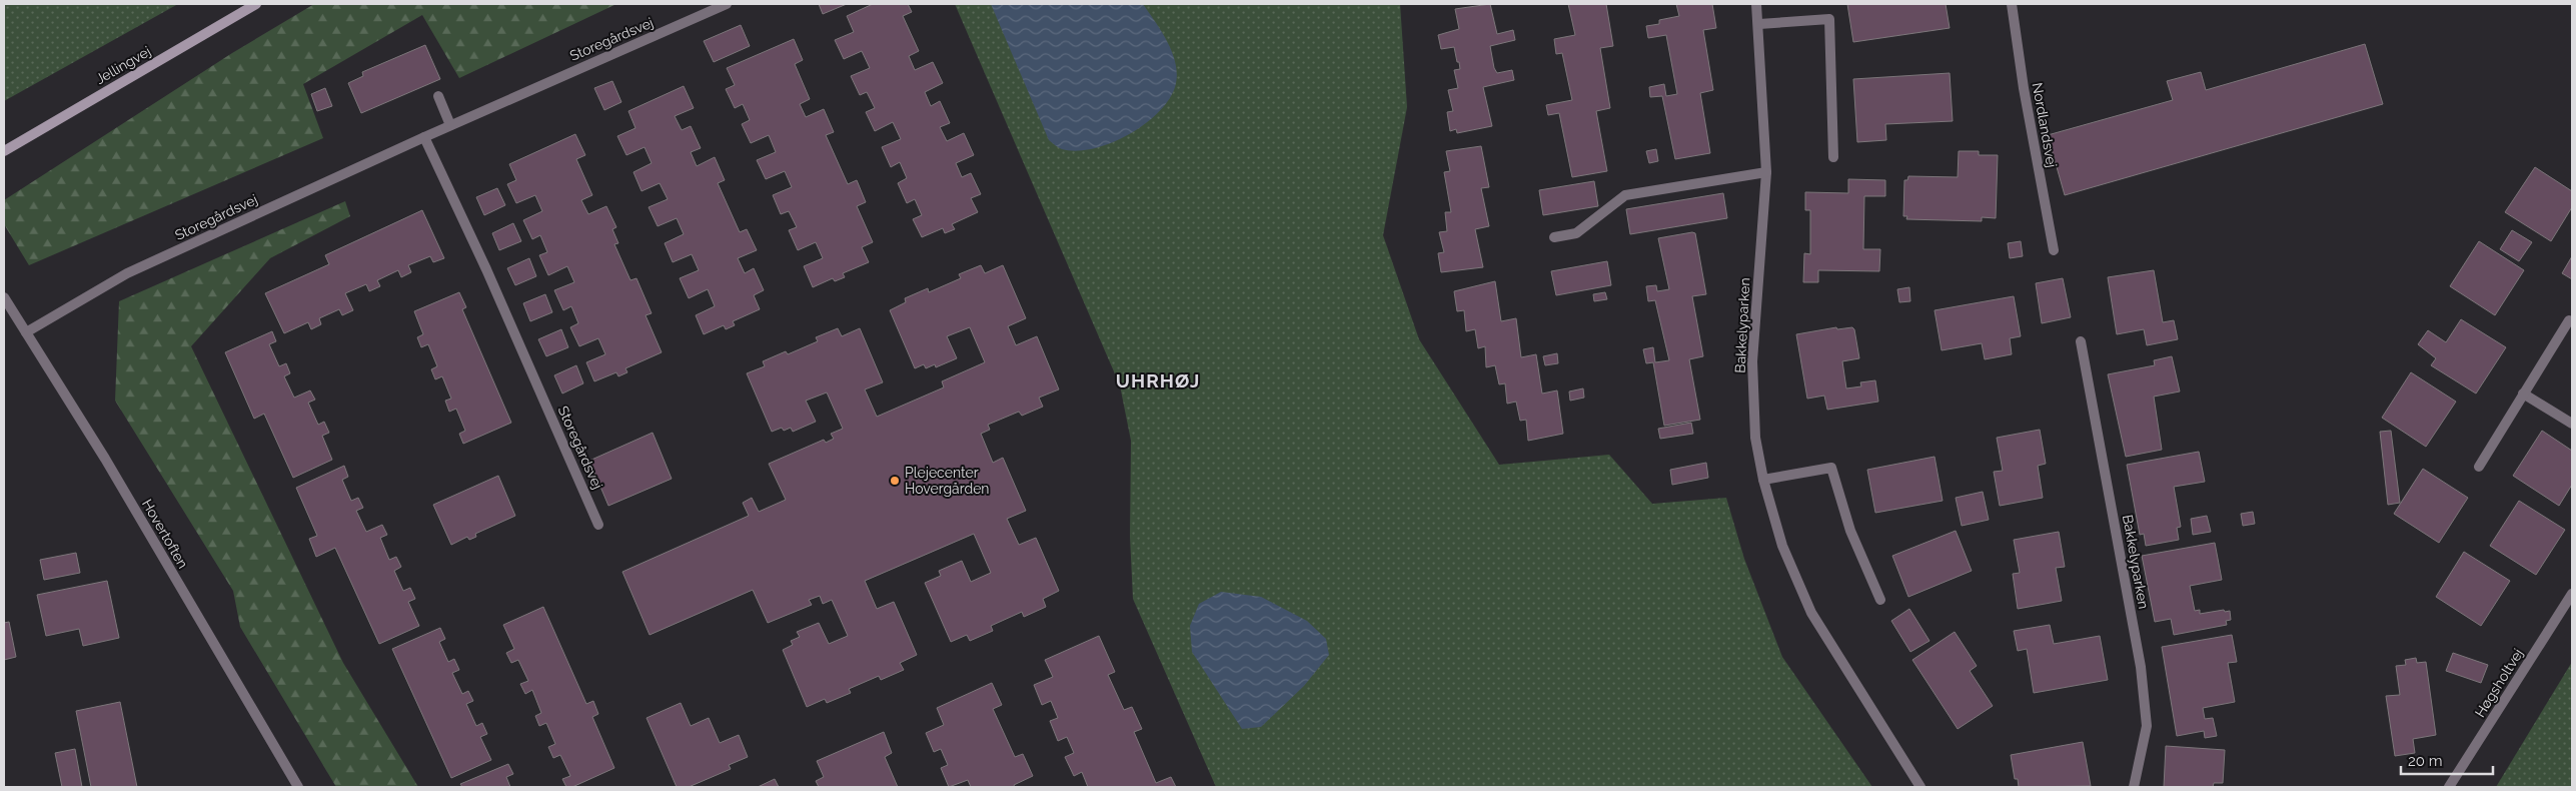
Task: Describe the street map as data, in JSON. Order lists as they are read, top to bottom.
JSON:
{
  "streets": {
    "main road": ["Jellingvej"],
    "street": [
      "Storegårdsvej",
      "Nordlandsvej",
      "Bakkelyparken",
      "Hovertoften",
      "Høgsholtvej"
    ]
  },
  "crossings": [
    ["Storegårdsvej", "Hovertoften"]
  ],
  "districts": ["UHRHØJ"],
  "places": ["Plejecenter Hovergården"],
  "scale_bar": "20 m"
}
